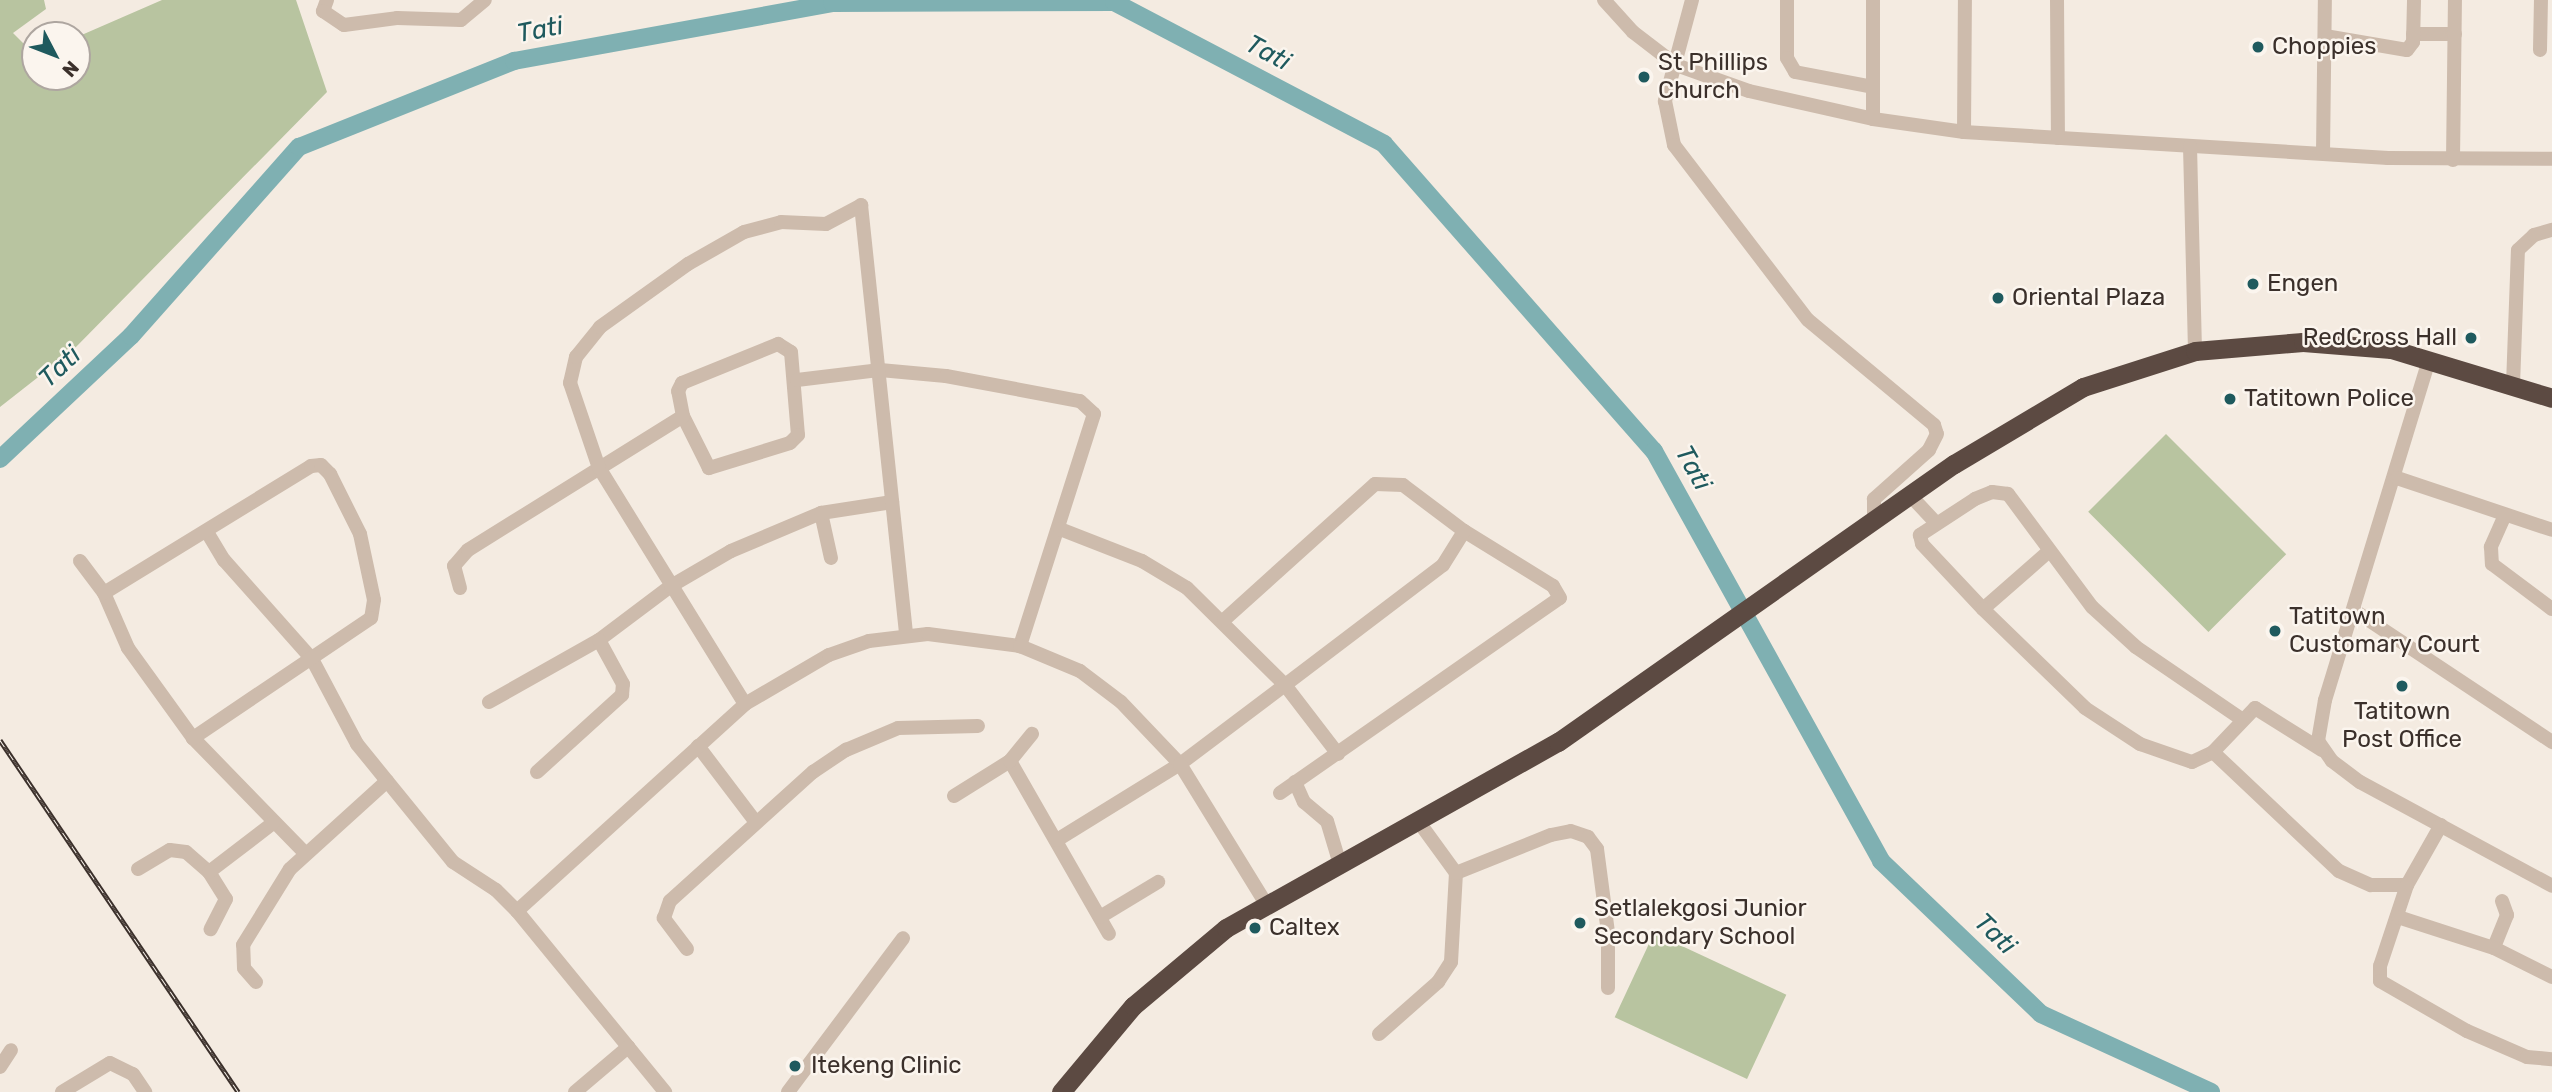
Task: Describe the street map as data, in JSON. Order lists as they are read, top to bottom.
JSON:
{
  "water": ["Tati"],
  "places": [
    "Choppies",
    "St Phillips Church",
    "Engen",
    "Oriental Plaza",
    "RedCross Hall",
    "Tatitown Police",
    "Tatitown Customary Court",
    "Tatitown Post Office",
    "Setlalekgosi Junior Secondary School",
    "Caltex",
    "Itekeng Clinic"
  ],
  "north": "bottom right"
}
